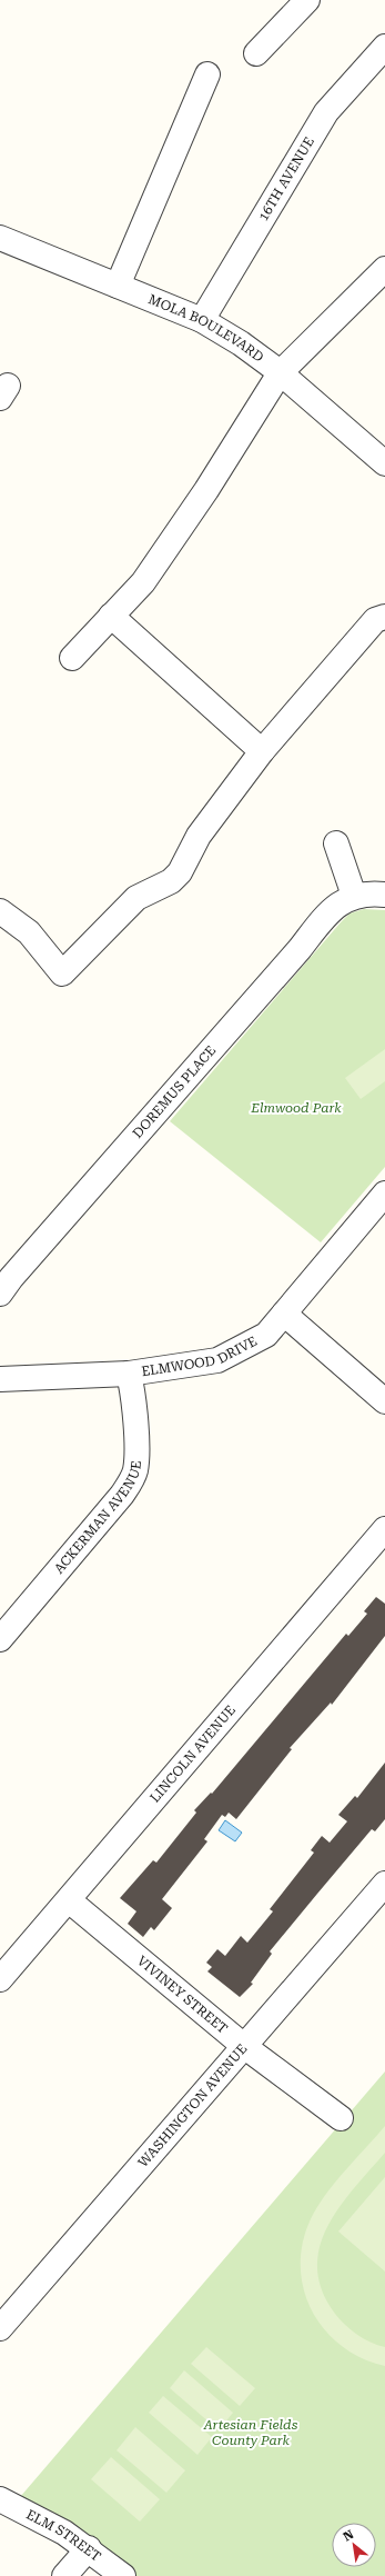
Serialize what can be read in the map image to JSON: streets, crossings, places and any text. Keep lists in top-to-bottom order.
{
  "streets": {
    "street": [
      "16TH AVENUE",
      "MOLA BOULEVARD",
      "DOREMUS PLACE",
      "ELMWOOD DRIVE",
      "ACKERMAN AVENUE",
      "LINCOLN AVENUE",
      "VIVINEY STREET",
      "WASHINGTON AVENUE",
      "ELM STREET"
    ]
  },
  "crossings": [
    ["16TH AVENUE", "MOLA BOULEVARD"],
    ["ELMWOOD DRIVE", "ACKERMAN AVENUE"],
    ["LINCOLN AVENUE", "VIVINEY STREET"],
    ["VIVINEY STREET", "WASHINGTON AVENUE"]
  ],
  "parks": ["Elmwood Park", "Artesian Fields County Park"],
  "north": "top left"
}
